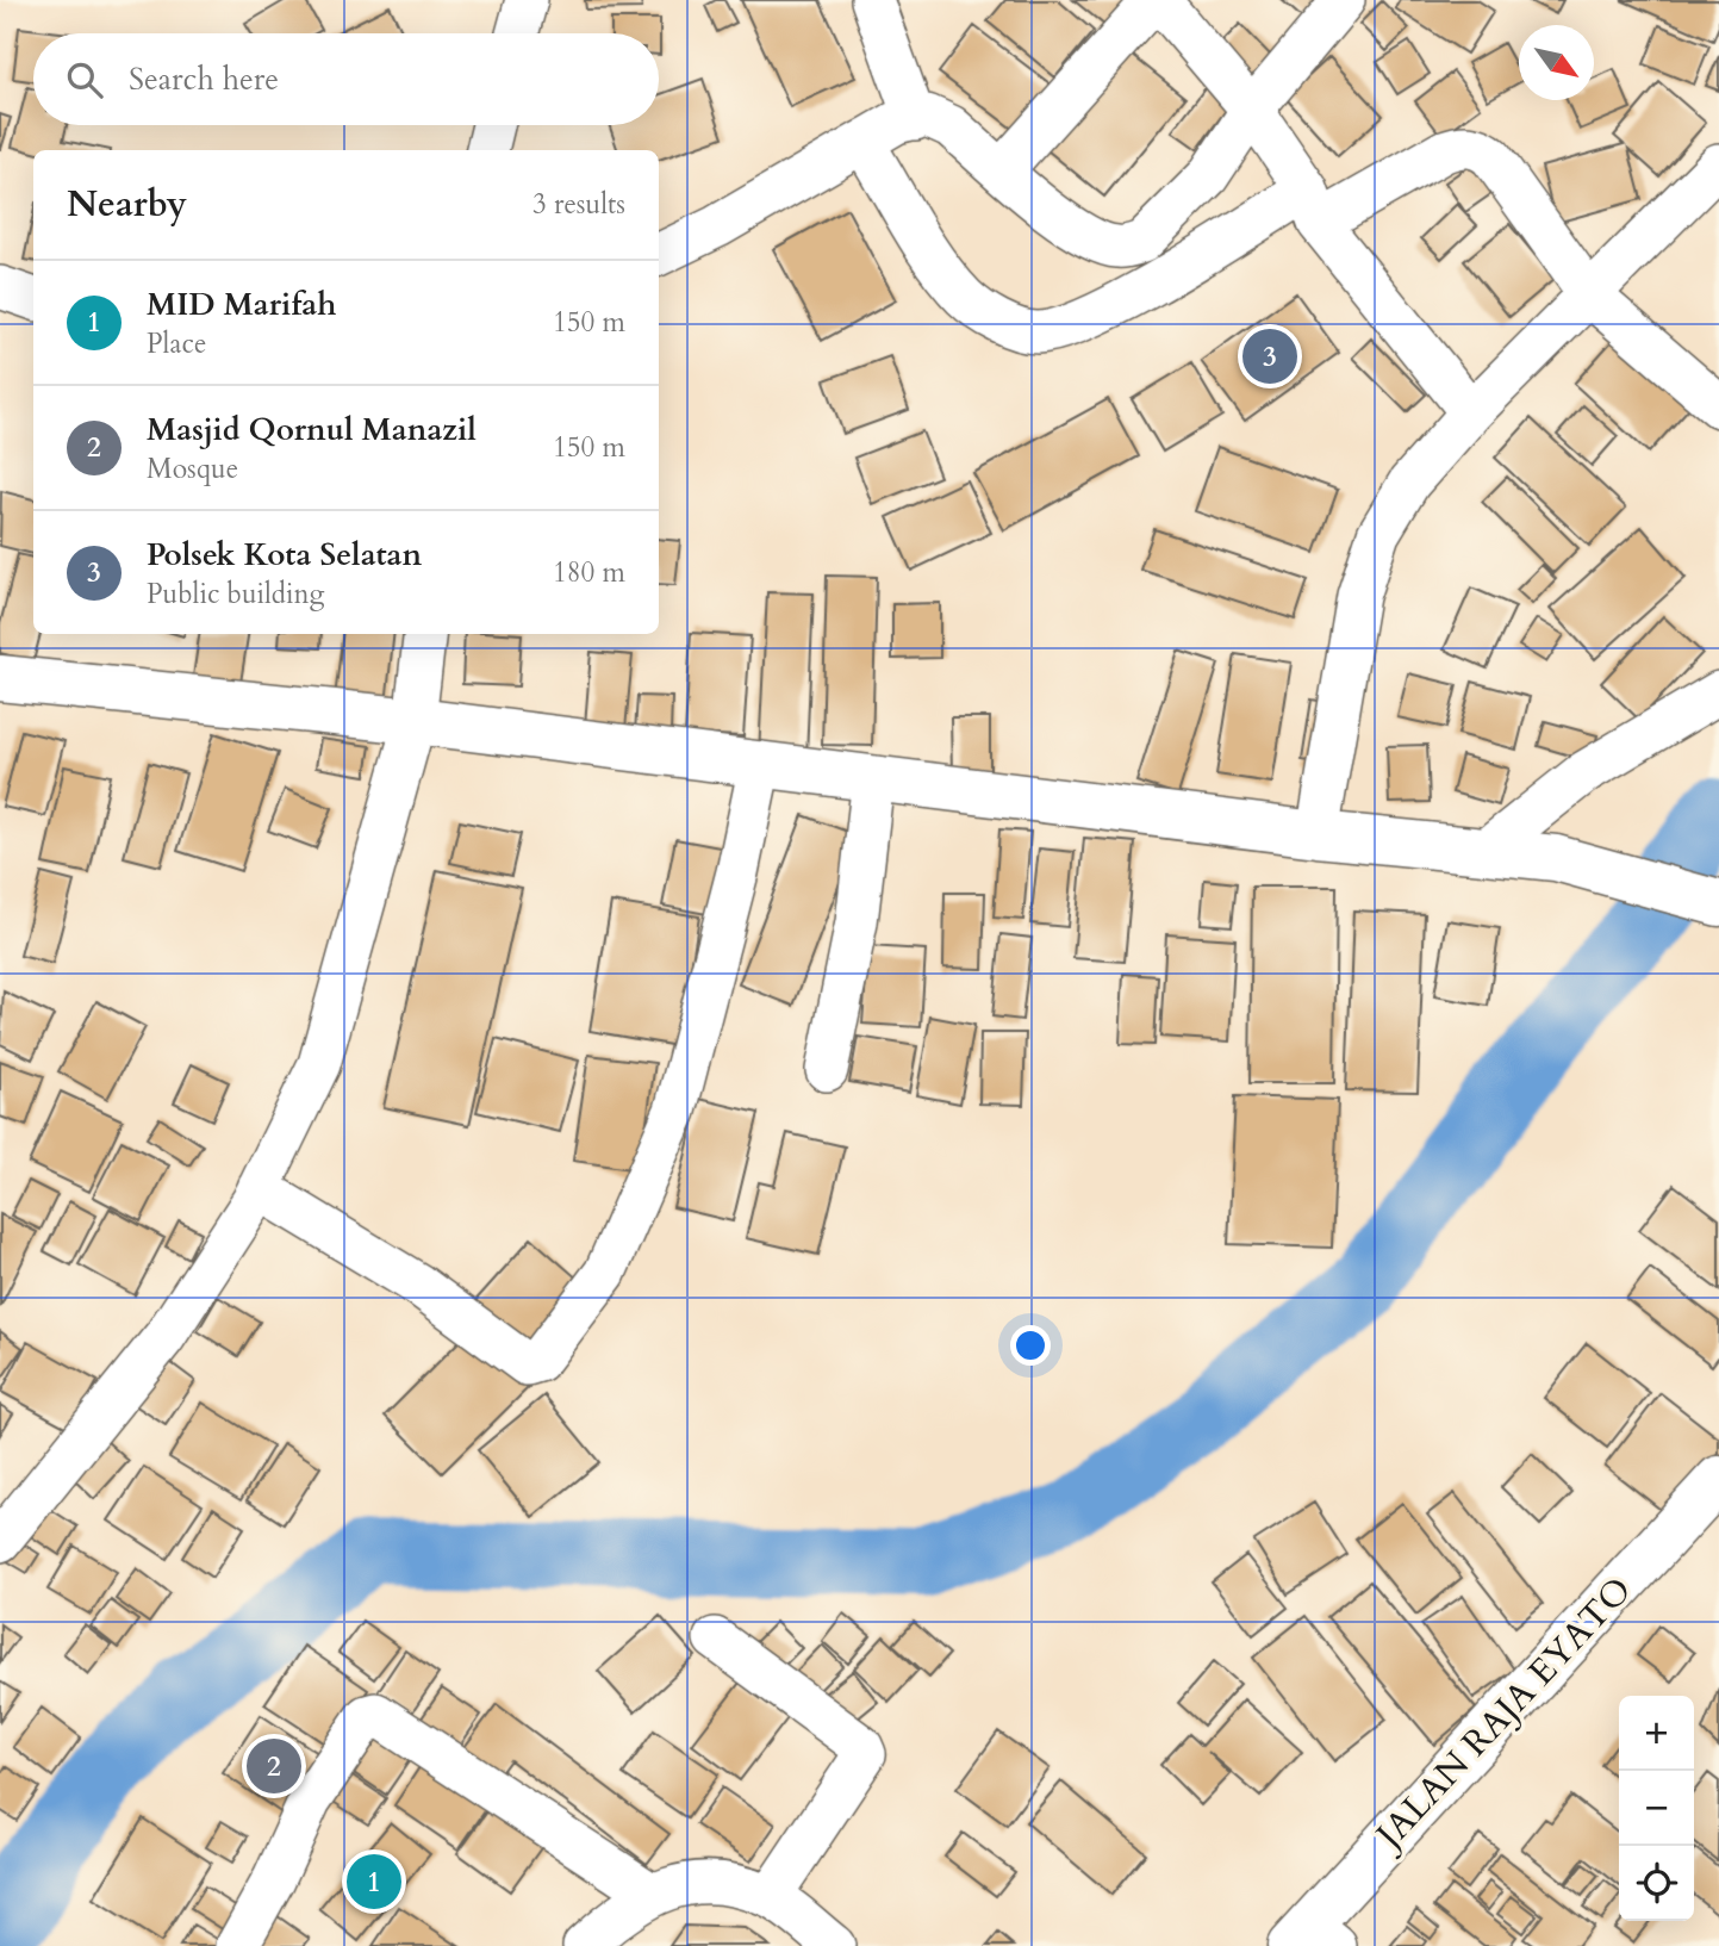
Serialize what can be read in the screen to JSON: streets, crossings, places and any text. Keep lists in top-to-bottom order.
{
  "streets": {
    "street": ["JALAN RAJA EYATO"]
  },
  "north": "bottom right",
  "page": {
    "search": "Search here",
    "heading": ["Nearby", "3 results"],
    "list": [
      {
        "mark": "1",
        "name": "MID Marifah",
        "note": "Place",
        "value": "150 m"
      },
      {
        "mark": "2",
        "name": "Masjid Qornul Manazil",
        "note": "Mosque",
        "value": "150 m"
      },
      {
        "mark": "3",
        "name": "Polsek Kota Selatan",
        "note": "Public building",
        "value": "180 m"
      }
    ],
    "pins": ["3", "2", "1"],
    "map_buttons": ["+", "−"]
  }
}
